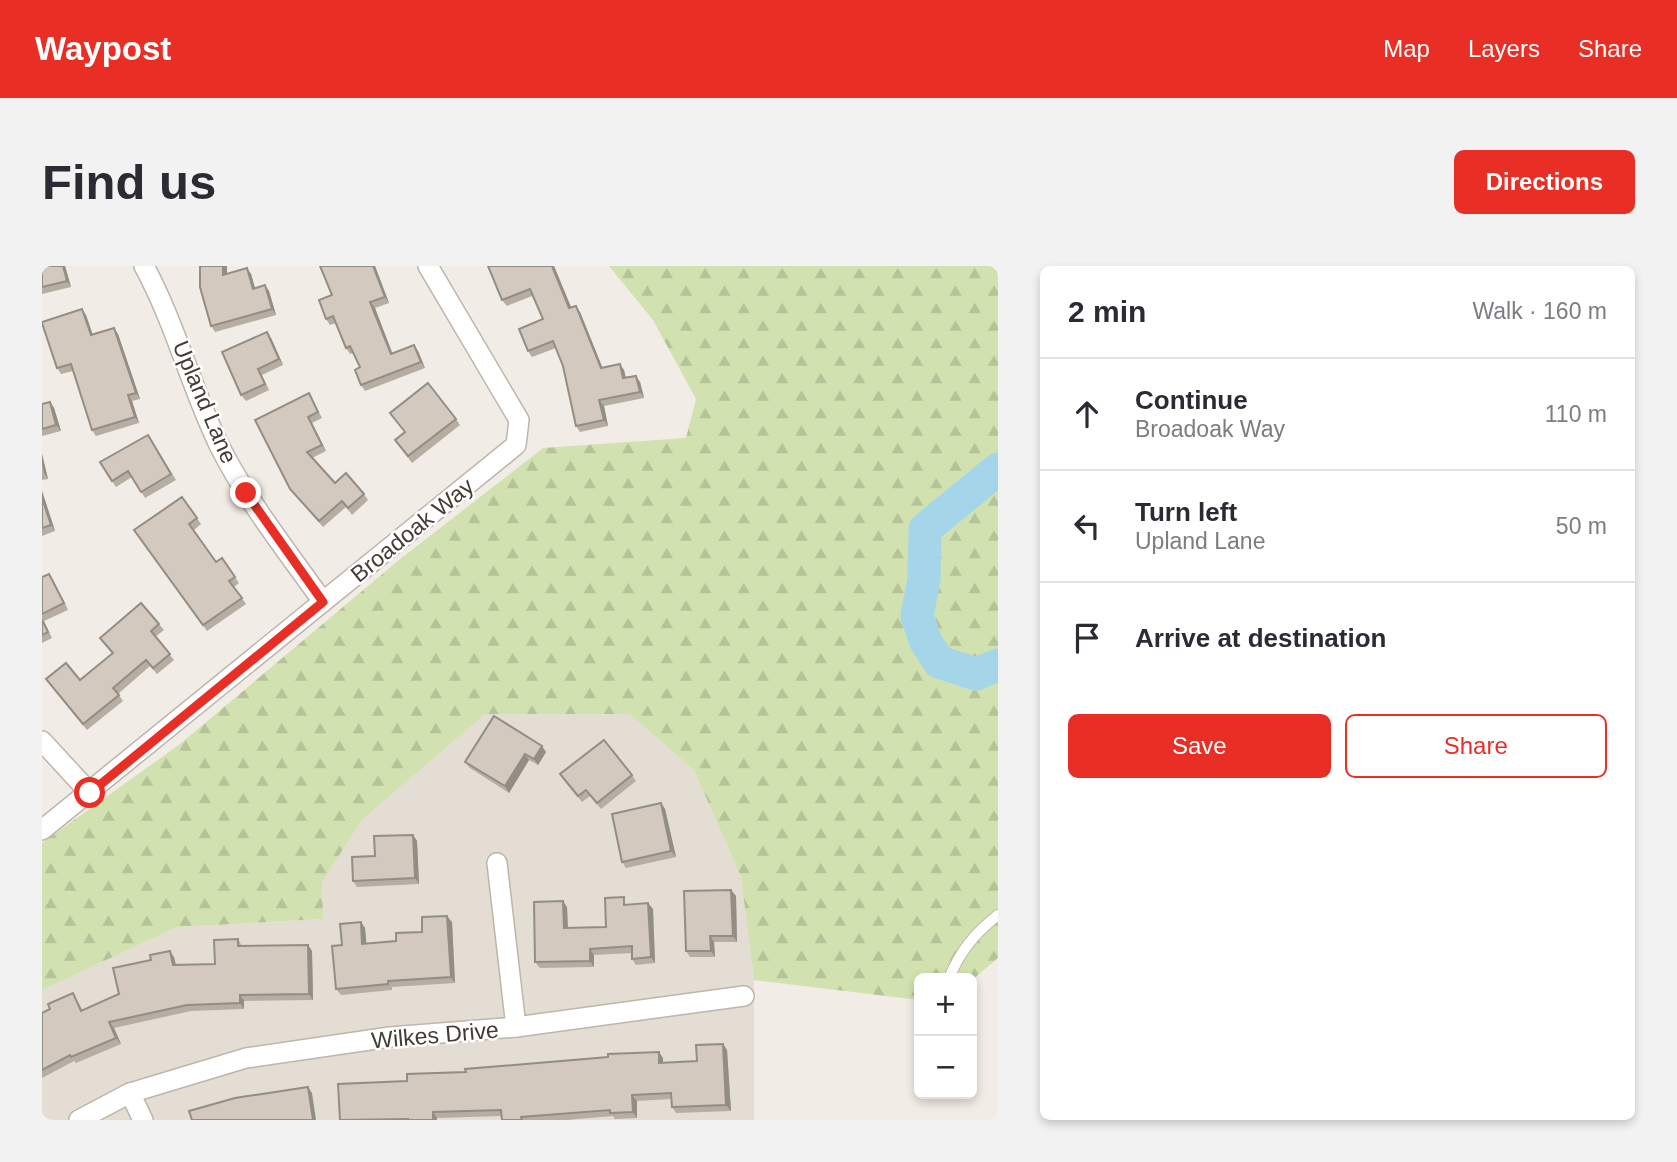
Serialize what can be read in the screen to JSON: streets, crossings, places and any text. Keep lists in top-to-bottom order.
{
  "streets": {
    "street": ["Upland Lane", "Broadoak Way", "Wilkes Drive"]
  },
  "crossings": [
    ["Upland Lane", "Broadoak Way"]
  ],
  "page": {
    "header": "Waypost",
    "nav": ["Map", "Layers", "Share"],
    "buttons": [
      "Directions",
      ["Save", "Share"]
    ],
    "title": "Find us",
    "heading": ["2 min", "Walk · 160 m"],
    "list": [
      ["Continue", "Broadoak Way", "110 m"],
      ["Turn left", "Upland Lane", "50 m"],
      "Arrive at destination"
    ],
    "map_buttons": ["+", "−"]
  }
}
